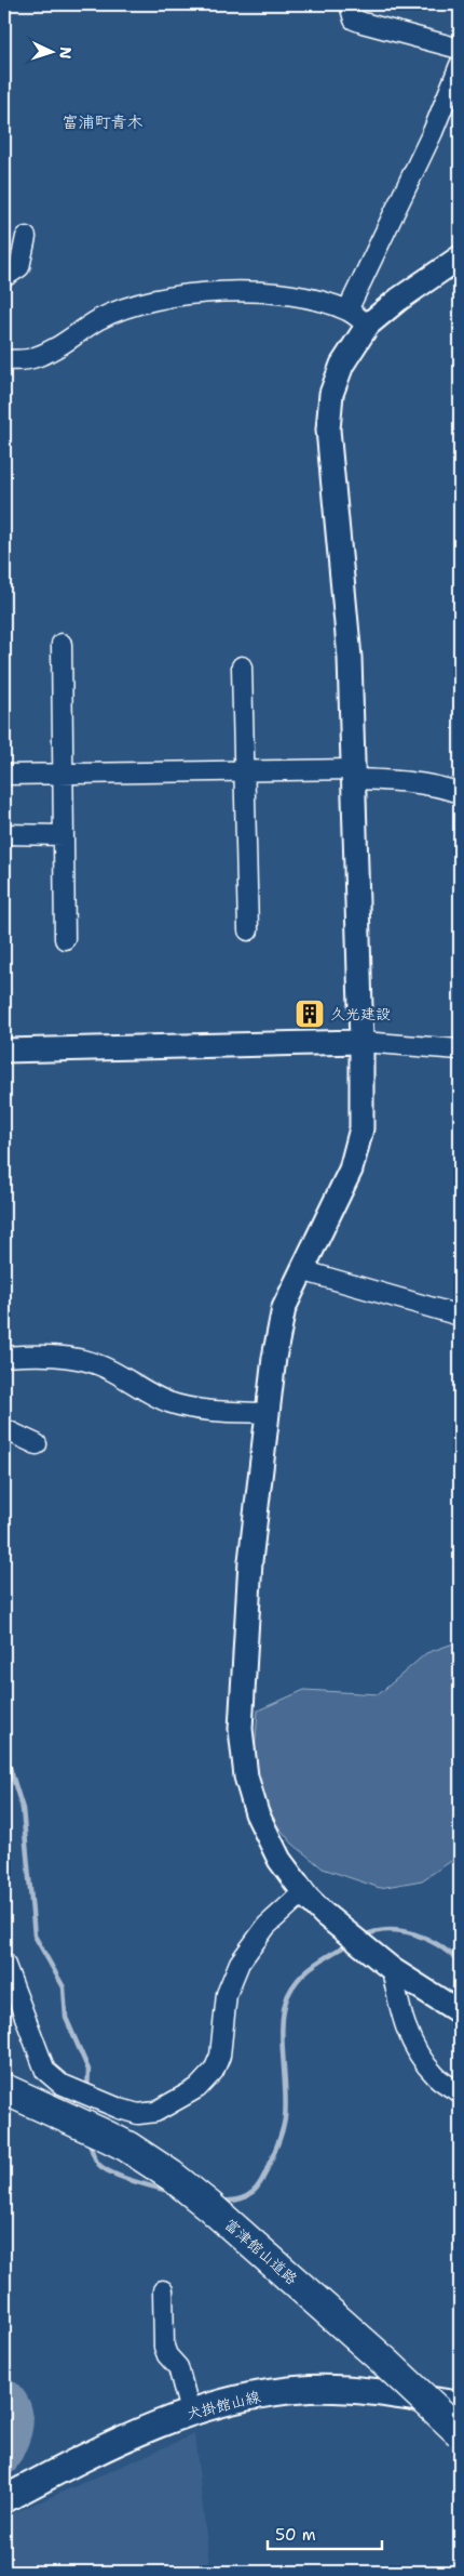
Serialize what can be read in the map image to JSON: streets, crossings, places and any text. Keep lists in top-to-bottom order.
{
  "streets": {
    "highway": ["富津館山道路"],
    "main road": ["犬掛館山線"]
  },
  "districts": ["富浦町青木"],
  "places": {
    "building": ["久光建設"]
  },
  "scale_bar": "50 m",
  "north": "right"
}
